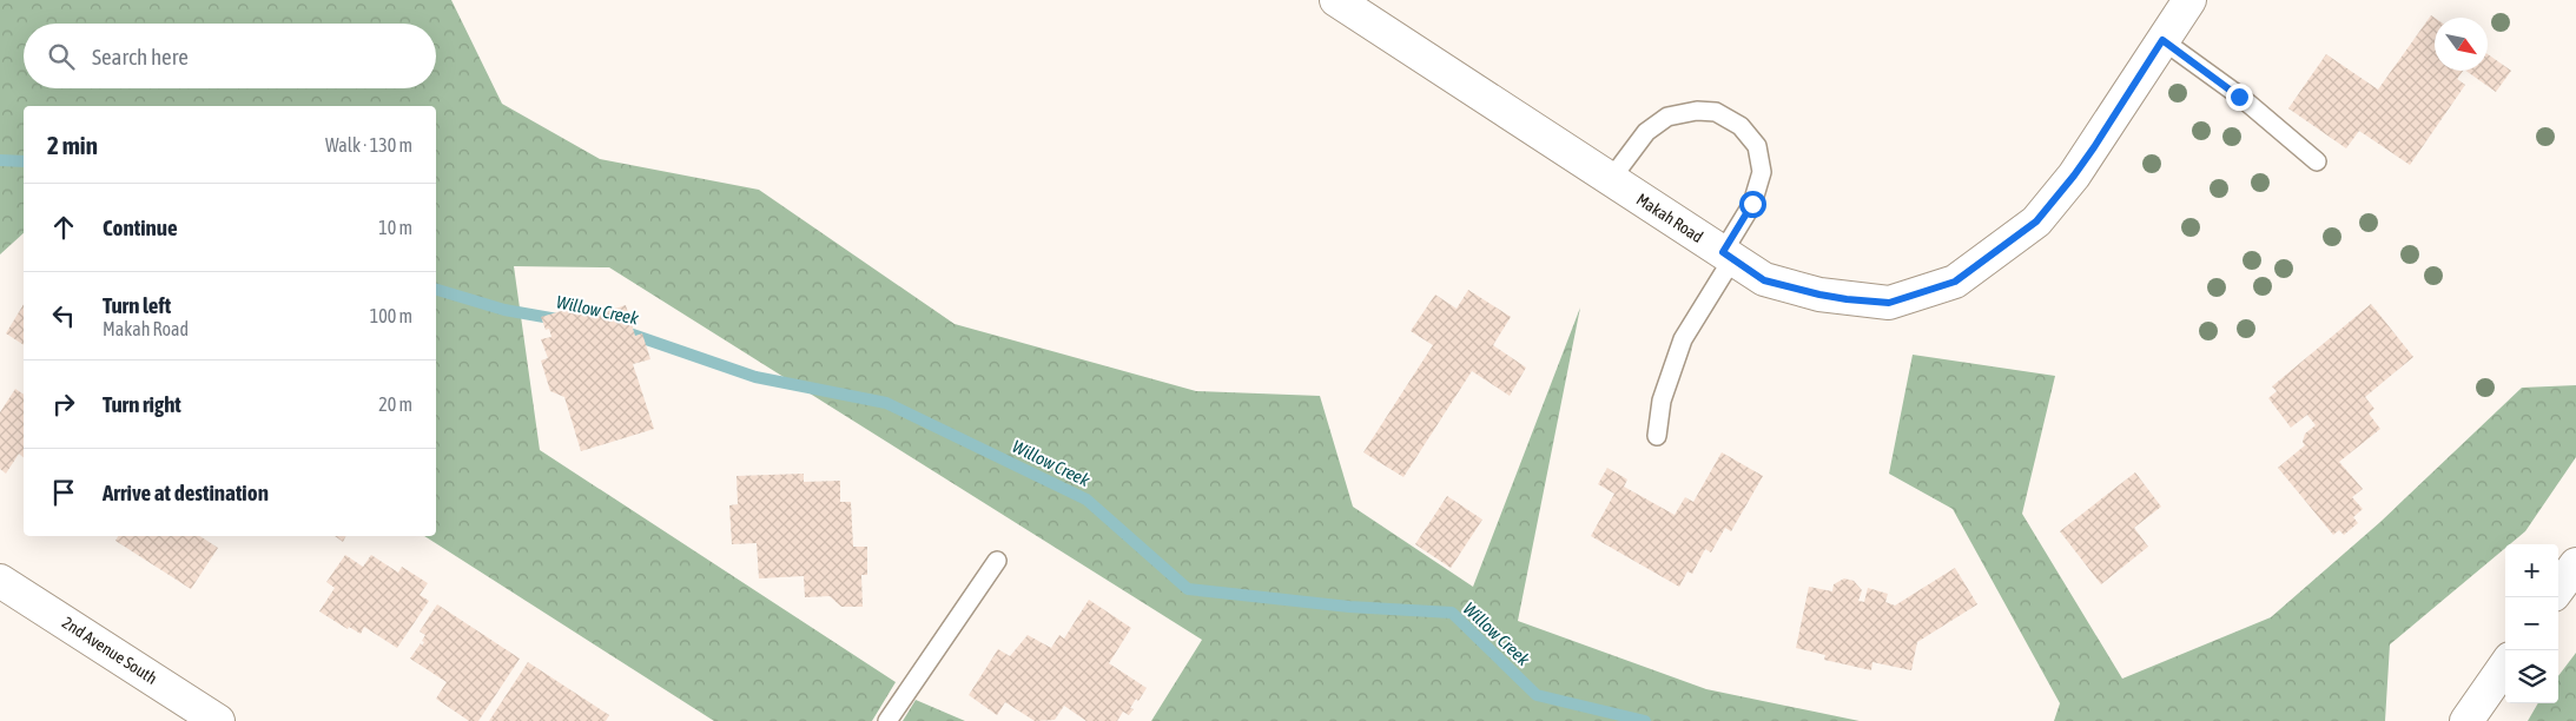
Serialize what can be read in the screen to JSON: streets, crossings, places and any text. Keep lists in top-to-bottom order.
{
  "streets": {
    "street": ["Makah Road", "2nd Avenue South"]
  },
  "water": ["Willow Creek"],
  "north": "bottom right",
  "page": {
    "search": "Search here",
    "heading": ["2 min", "Walk · 130 m"],
    "list": [
      ["Continue", "10 m"],
      ["Turn left", "Makah Road", "100 m"],
      ["Turn right", "20 m"],
      "Arrive at destination"
    ],
    "map_buttons": ["+", "−"]
  }
}
